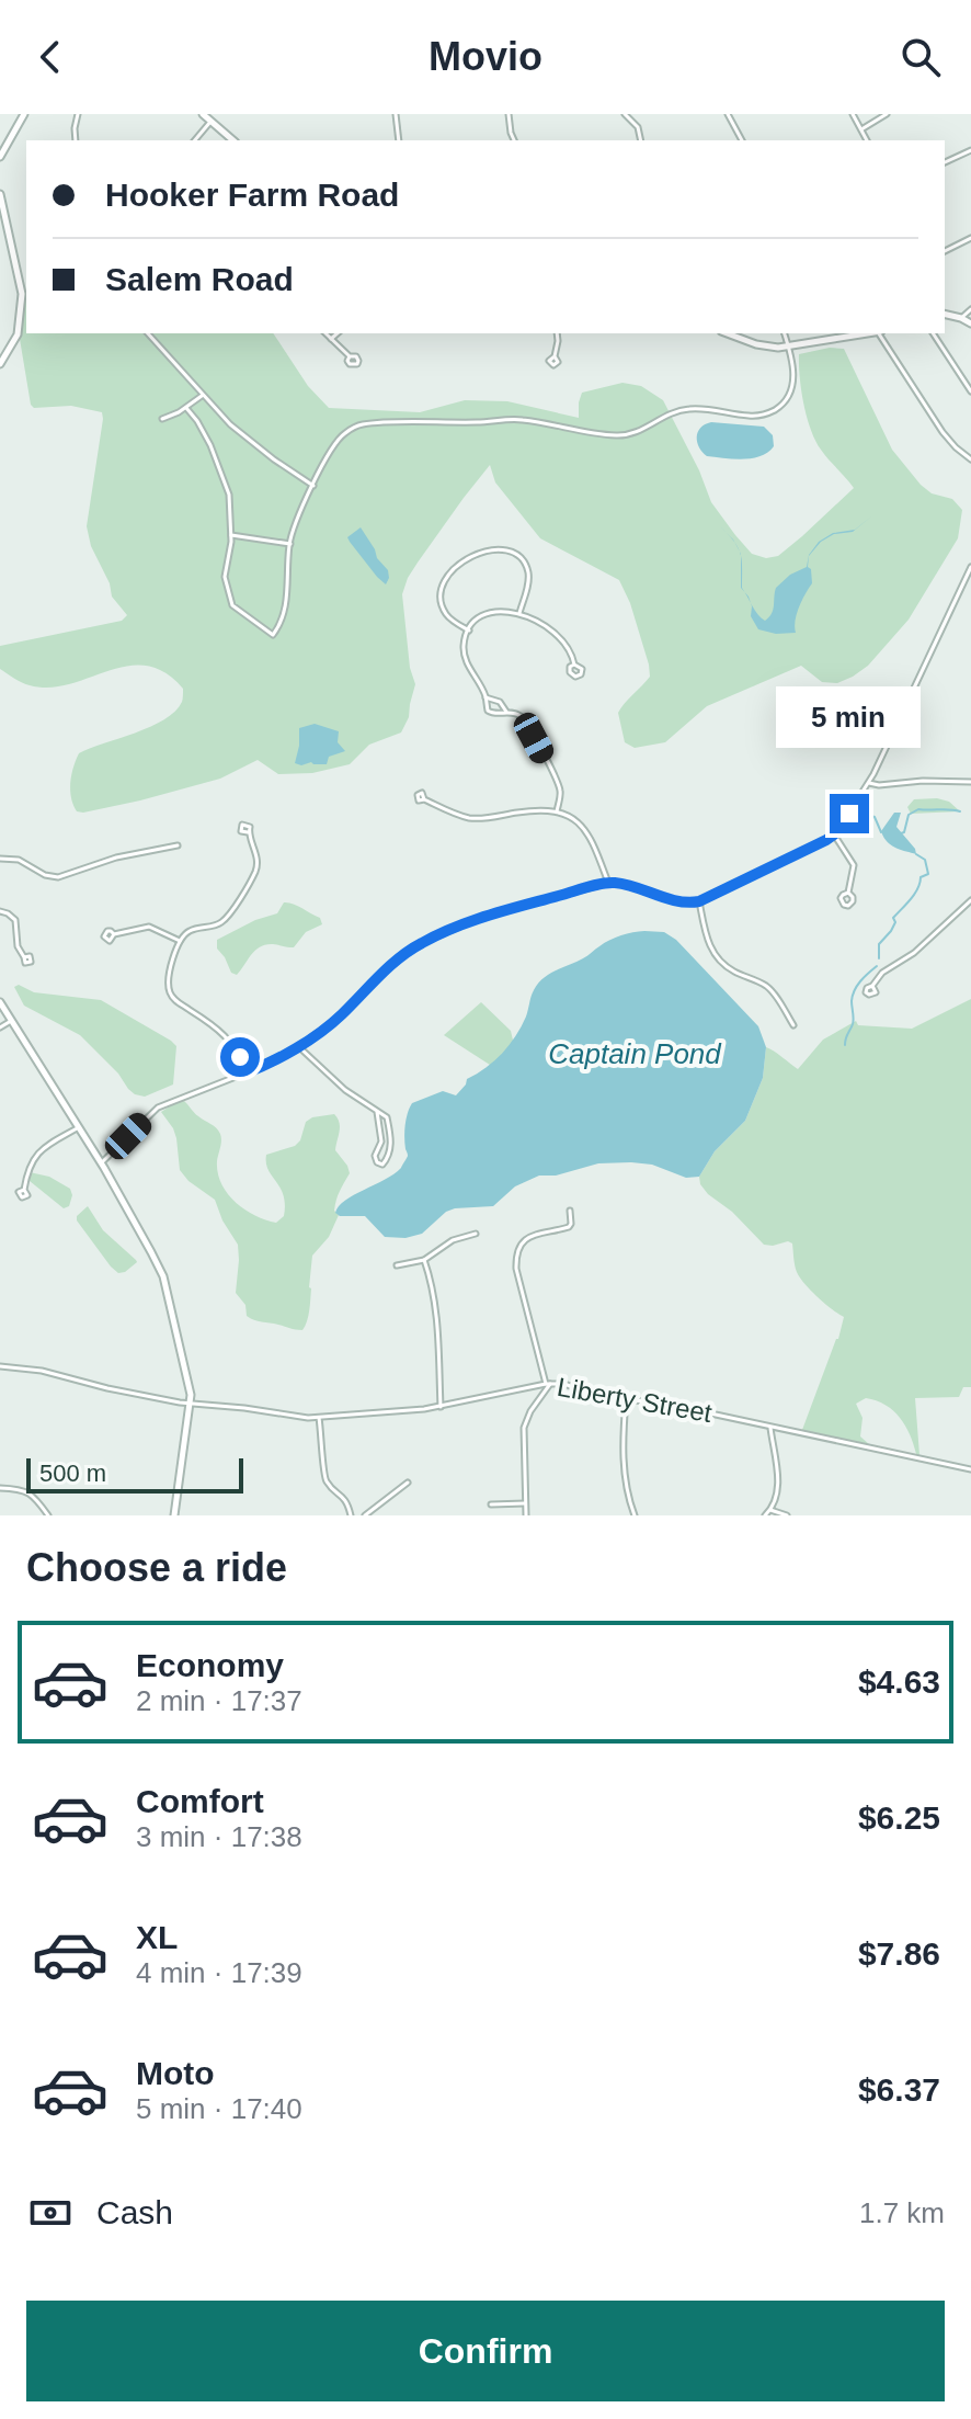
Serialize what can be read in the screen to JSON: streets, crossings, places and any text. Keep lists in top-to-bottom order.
{
  "streets": {
    "street": ["Liberty Street"]
  },
  "water": ["Captain Pond"],
  "scale_bar": "500 m",
  "page": {
    "header": "Movio",
    "banner": ["Hooker Farm Road", "Salem Road"],
    "bubble": "5 min",
    "scale": "500 m",
    "heading": "Choose a ride",
    "list": [
      {
        "name": "Economy",
        "note": "2 min · 17:37",
        "value": "$4.63"
      },
      {
        "name": "Comfort",
        "note": "3 min · 17:38",
        "value": "$6.25"
      },
      {
        "name": "XL",
        "note": "4 min · 17:39",
        "value": "$7.86"
      },
      {
        "name": "Moto",
        "note": "5 min · 17:40",
        "value": "$6.37"
      }
    ],
    "pay": ["Cash", "1.7 km"],
    "buttons": "Confirm"
  }
}
